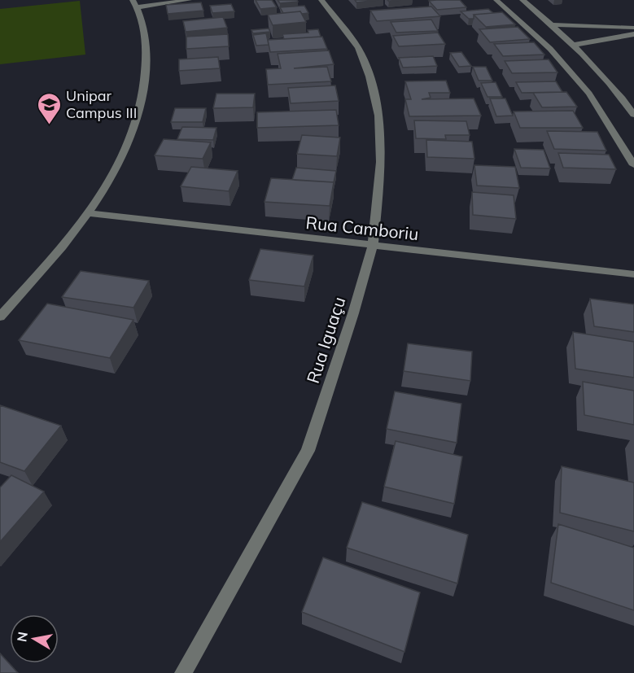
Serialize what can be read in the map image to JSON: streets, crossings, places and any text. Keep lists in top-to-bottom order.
{
  "streets": {
    "street": ["Rua Camboriu", "Rua Iguaçu"]
  },
  "crossings": [
    ["Rua Camboriu", "Rua Iguaçu"]
  ],
  "places": {
    "school or university": ["Unipar Campus III"]
  },
  "north": "left"
}
